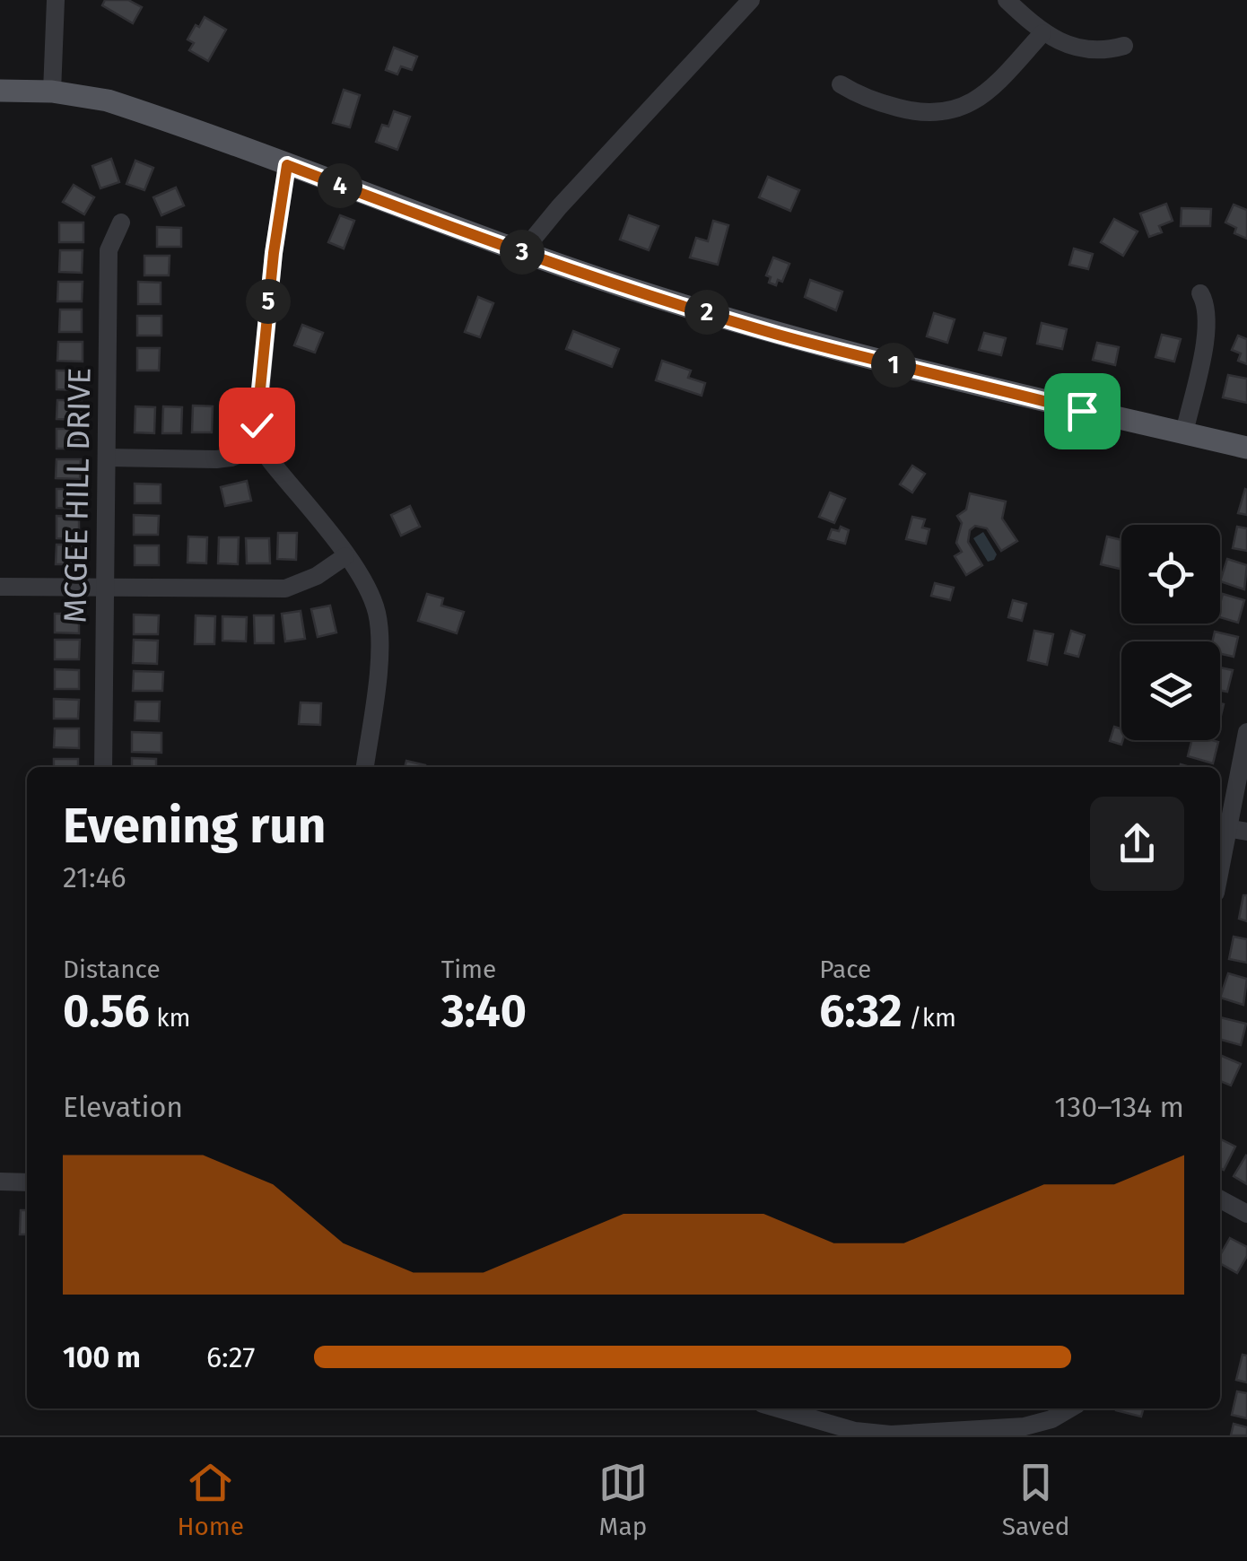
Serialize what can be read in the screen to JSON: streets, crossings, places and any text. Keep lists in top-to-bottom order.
{
  "streets": {
    "street": ["MCGEE HILL DRIVE"]
  },
  "page": {
    "pins": [
      "4",
      "3",
      "5",
      "2",
      "1"
    ],
    "heading": ["Evening run", "21:46"],
    "stats": [
      ["Distance", "0.56 km"],
      ["Time", "3:40"],
      ["Pace", "6:32 /km"]
    ],
    "chart": ["Elevation", "130–134 m"],
    "list": [
      {
        "name": "100 m",
        "note": "6:27"
      }
    ],
    "tabs": ["Home", "Map", "Saved"]
  }
}
